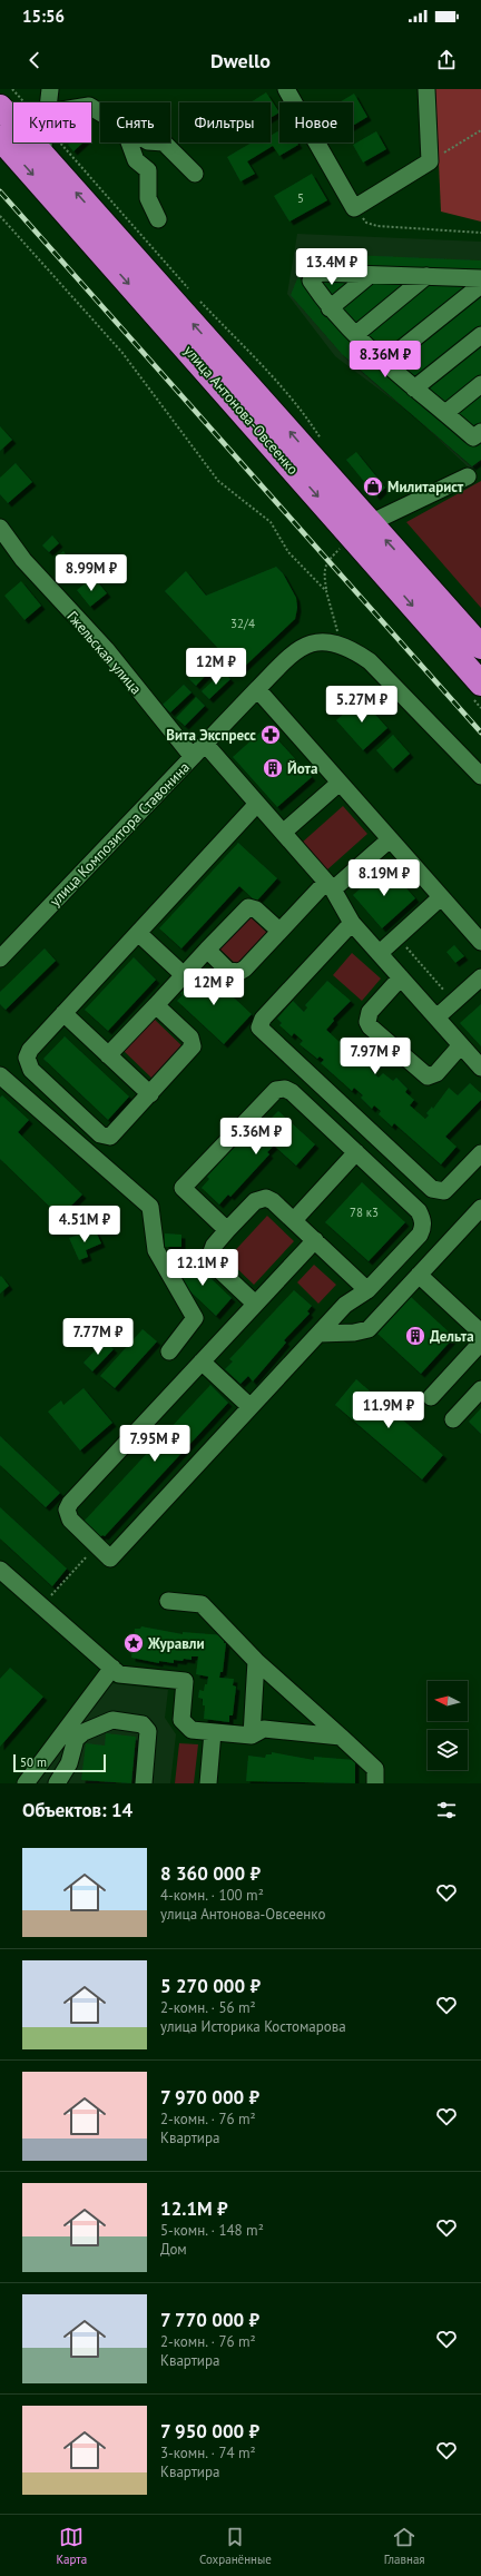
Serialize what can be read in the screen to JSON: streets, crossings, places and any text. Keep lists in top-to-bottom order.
{
  "streets": {
    "highway": ["улица Антонова-Овсеенко"],
    "street": ["Гжельская улица", "улица Композитора Ставонина"]
  },
  "crossings": [
    ["Гжельская улица", "улица Композитора Ставонина"]
  ],
  "places": {
    "shop": ["Милитарист"],
    "pharmacy": ["Вита Экспресс"],
    "building": ["Йота", "Дельта"],
    "place": ["Журавли"]
  },
  "house_numbers": ["5", "32/4", "78 к3"],
  "scale_bar": "50 m",
  "north": "left",
  "page": {
    "status": "15:56",
    "header": "Dwello",
    "chip": [
      "Купить",
      "Снять",
      "Фильтры",
      "Новое"
    ],
    "price": [
      "13.4M ₽",
      "8.36M ₽",
      "8.99M ₽",
      "12M ₽",
      "5.27M ₽",
      "8.19M ₽",
      "12M ₽",
      "7.97M ₽",
      "5.36M ₽",
      "4.51M ₽",
      "12.1M ₽",
      "7.77M ₽",
      "11.9M ₽",
      "7.95M ₽"
    ],
    "scale": "50 m",
    "heading": "Объектов: 14",
    "list": [
      {
        "name": "8 360 000 ₽",
        "note": "4-комн. · 100 m² · улица Антонова-Овсеенко"
      },
      {
        "name": "5 270 000 ₽",
        "note": "2-комн. · 56 m² · улица Историка Костомарова"
      },
      {
        "name": "7 970 000 ₽",
        "note": "2-комн. · 76 m² · Квартира"
      },
      {
        "name": "12.1M ₽",
        "note": "5-комн. · 148 m² · Дом"
      },
      {
        "name": "7 770 000 ₽",
        "note": "2-комн. · 76 m² · Квартира"
      },
      {
        "name": "7 950 000 ₽",
        "note": "3-комн. · 74 m² · Квартира"
      }
    ],
    "tabs": ["Карта", "Сохранённые", "Главная"]
  }
}
